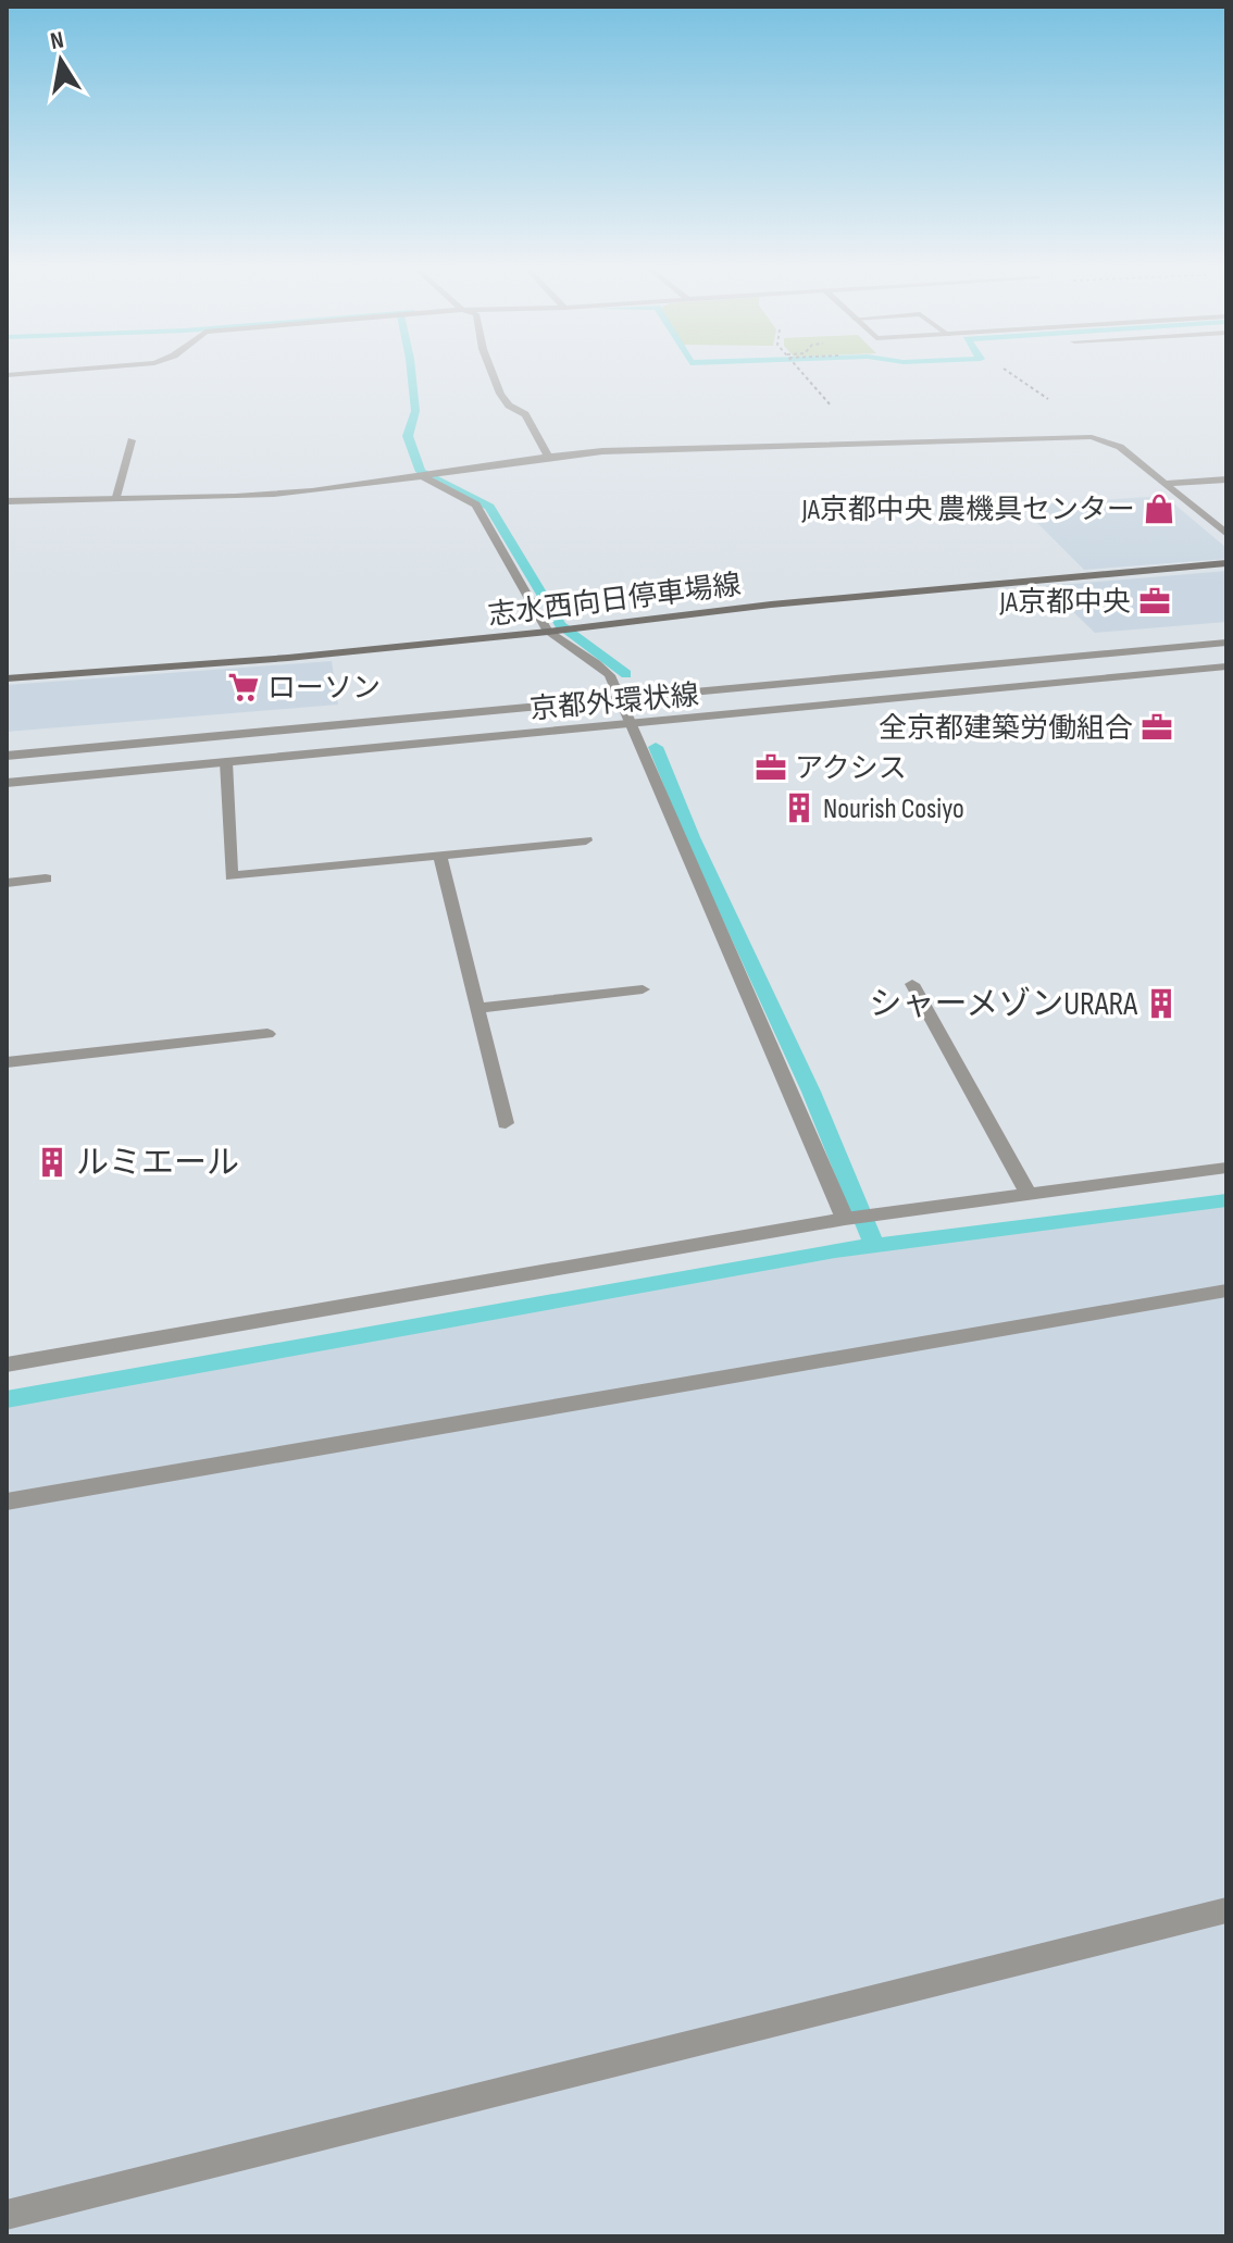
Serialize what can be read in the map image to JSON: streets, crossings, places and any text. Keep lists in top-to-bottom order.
{
  "streets": {
    "main road": ["志水西向日停車場線"],
    "street": ["京都外環状線"]
  },
  "places": {
    "shop": ["JA京都中央 農機具センター"],
    "office": ["JA京都中央", "全京都建築労働組合", "アクシス"],
    "supermarket": ["ローソン"],
    "building": ["Nourish Cosiyo", "シャーメゾンURARA", "ルミエール"]
  },
  "north": "top"
}
